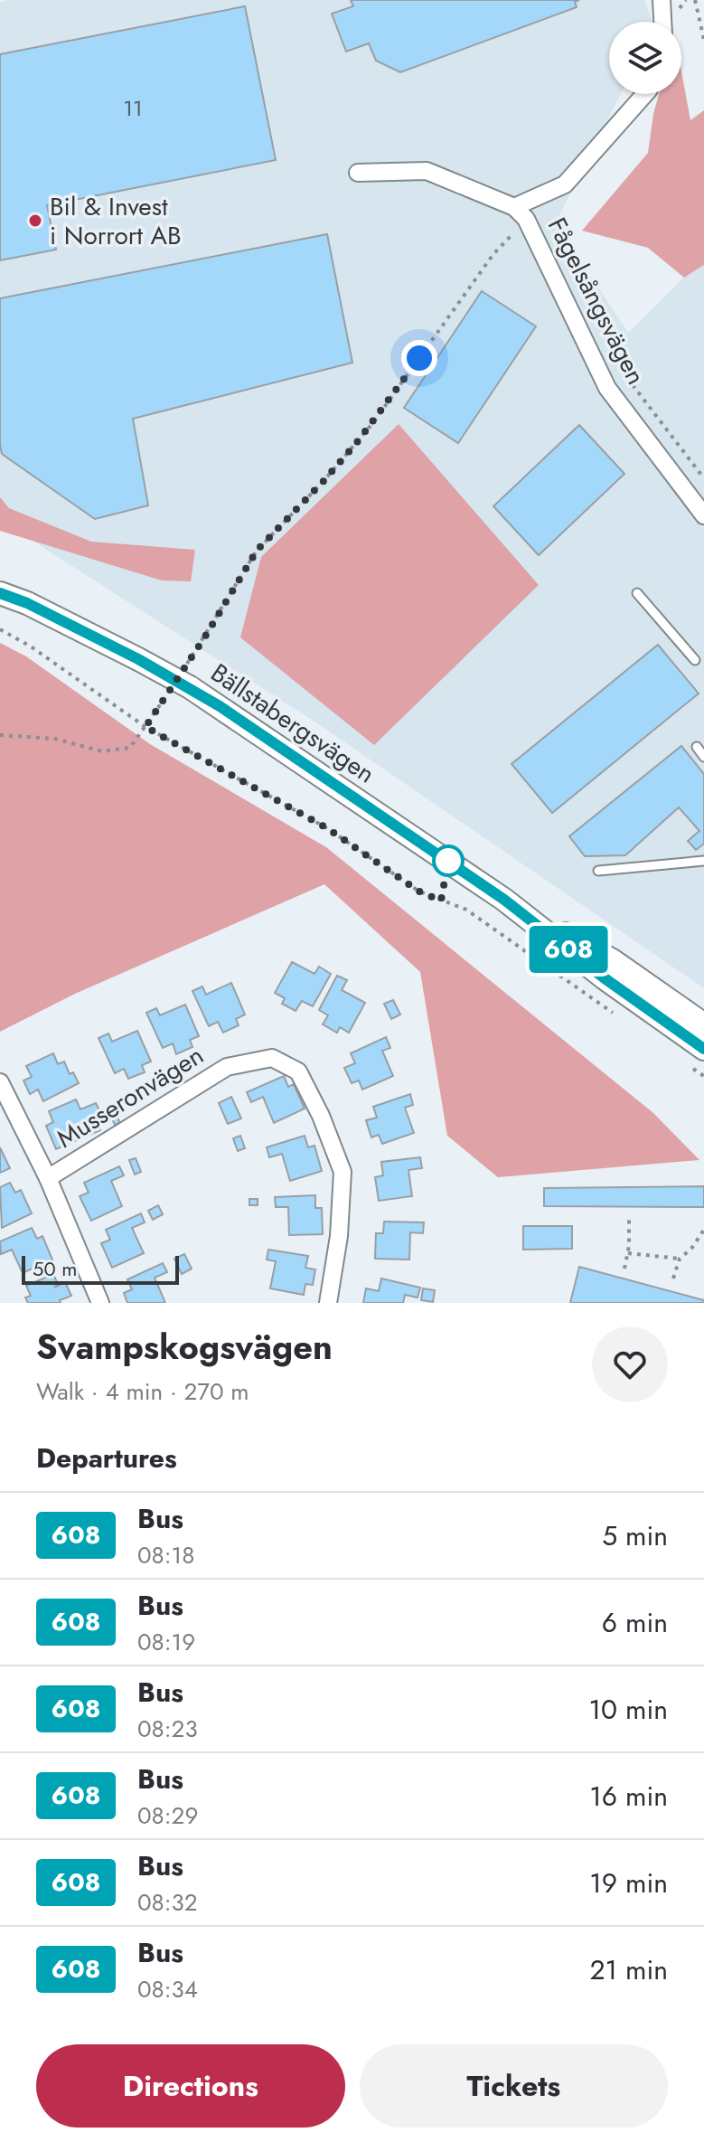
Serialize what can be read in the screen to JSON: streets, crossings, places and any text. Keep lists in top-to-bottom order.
{
  "streets": {
    "street": ["Fågelsångsvägen", "Bällstabergsvägen", "Musseronvägen"]
  },
  "places": ["Bil & Invest i Norrort AB"],
  "lines": ["bus line 608"],
  "house_numbers": ["11"],
  "scale_bar": "50 m",
  "page": {
    "on_map": "608",
    "scale": "50 m",
    "heading": [
      ["Svampskogsvägen", "Walk · 4 min · 270 m"],
      "Departures"
    ],
    "list": [
      {
        "mark": "608",
        "name": "Bus",
        "note": "08:18",
        "value": "5 min"
      },
      {
        "mark": "608",
        "name": "Bus",
        "note": "08:19",
        "value": "6 min"
      },
      {
        "mark": "608",
        "name": "Bus",
        "note": "08:23",
        "value": "10 min"
      },
      {
        "mark": "608",
        "name": "Bus",
        "note": "08:29",
        "value": "16 min"
      },
      {
        "mark": "608",
        "name": "Bus",
        "note": "08:32",
        "value": "19 min"
      },
      {
        "mark": "608",
        "name": "Bus",
        "note": "08:34",
        "value": "21 min"
      }
    ],
    "buttons": ["Directions", "Tickets"]
  }
}
